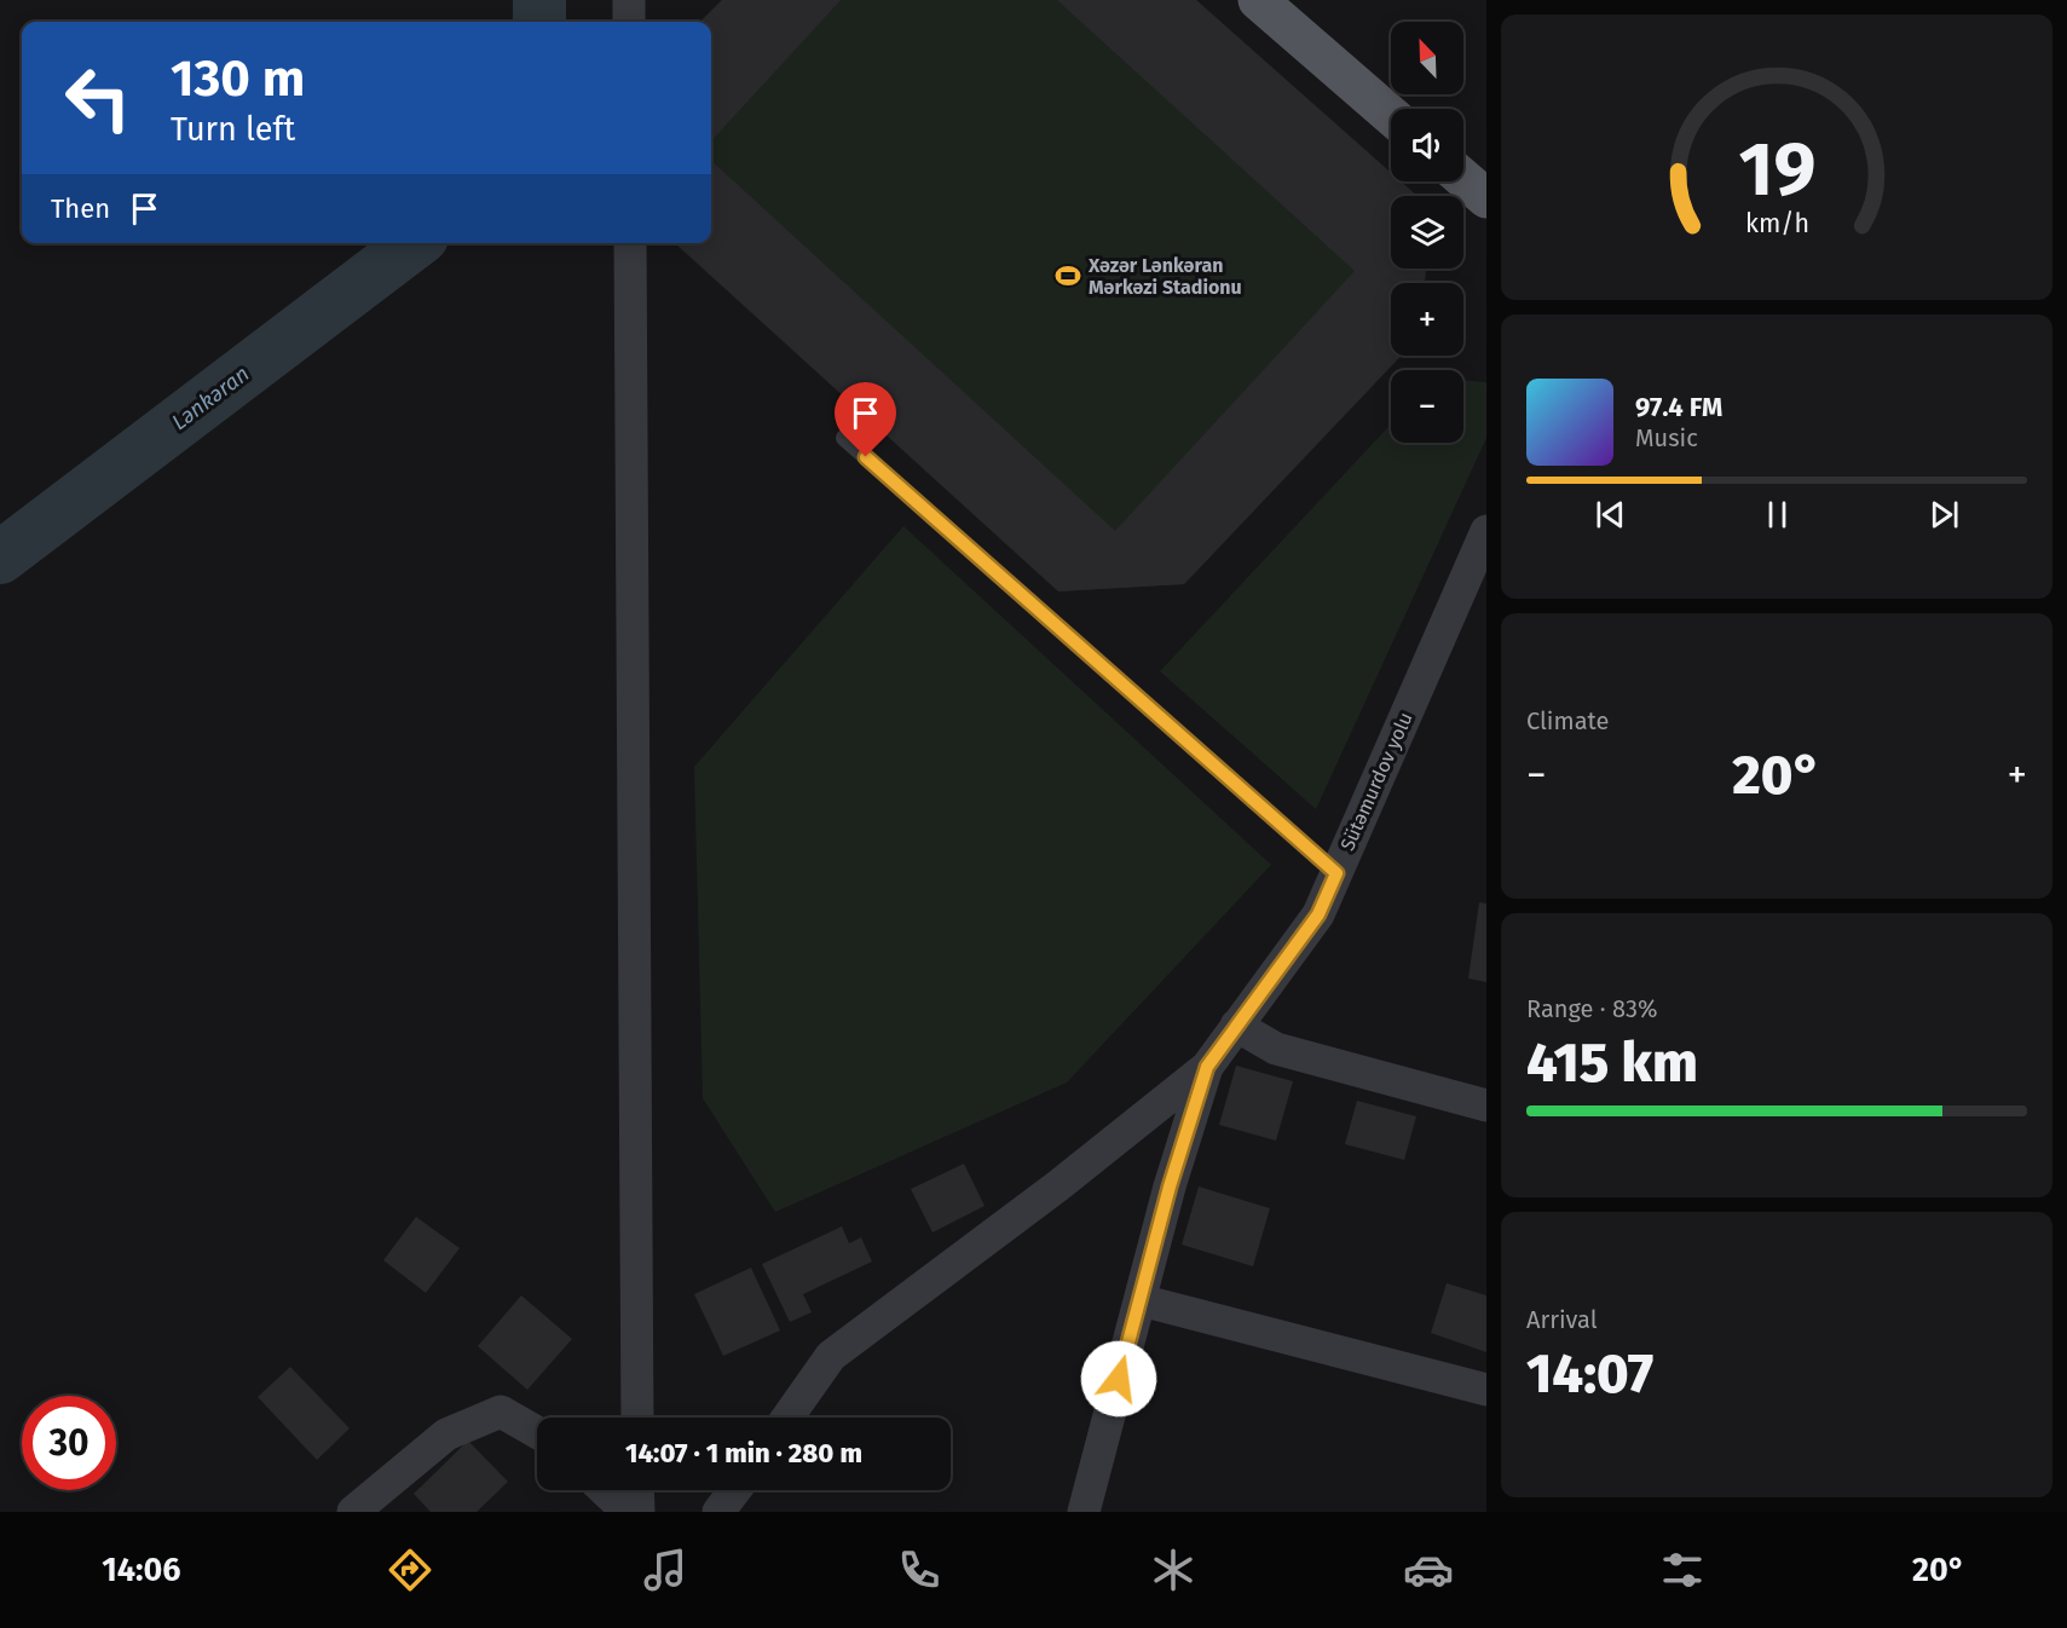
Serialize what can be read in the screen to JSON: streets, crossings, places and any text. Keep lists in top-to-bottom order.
{
  "streets": {
    "street": ["Sütəmurdov yolu"]
  },
  "water": ["Lənkəran"],
  "places": {
    "sports": ["Xəzər Lənkəran Mərkəzi Stadionu"]
  },
  "north": "top left",
  "page": {
    "map_buttons": ["+", "−"],
    "turn": ["130 m", "Turn left"],
    "then": "Then",
    "song": ["97.4 FM", "Music"],
    "tile": [
      "Climate",
      ["Range · 83%", "415 km"],
      ["Arrival", "14:07"]
    ],
    "heat": ["−", "20°", "+"],
    "limit": "30",
    "trip": "14:07 · 1 min · 280 m",
    "tabs": ["14:06", "20°"],
    "gauge": ["19", "km/h"]
  }
}
